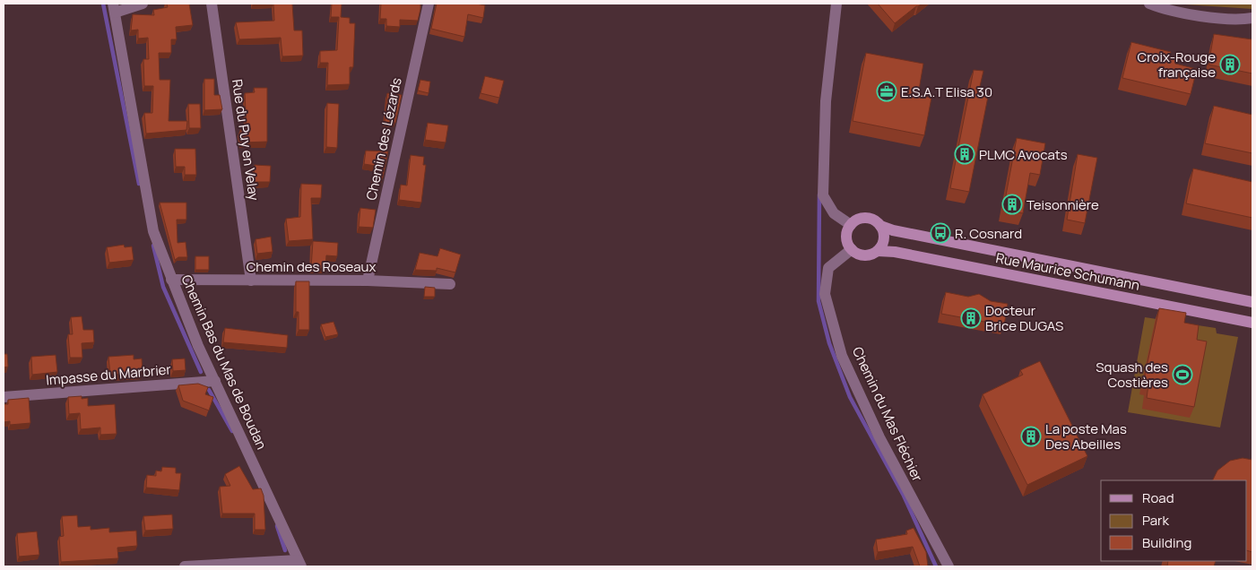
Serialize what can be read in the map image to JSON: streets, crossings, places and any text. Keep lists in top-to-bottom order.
{
  "streets": {
    "main road": ["Rue Maurice Schumann"],
    "street": [
      "Chemin des Lézards",
      "Rue du Puy en Velay",
      "Chemin des Roseaux",
      "Chemin Bas du Mas de Boudan",
      "Impasse du Marbrier",
      "Chemin du Mas Fléchier"
    ]
  },
  "crossings": [
    ["Chemin des Lézards", "Chemin des Roseaux"],
    ["Rue du Puy en Velay", "Chemin des Roseaux"],
    ["Chemin des Roseaux", "Chemin Bas du Mas de Boudan"],
    ["Rue Maurice Schumann", "Chemin du Mas Fléchier"],
    ["Chemin Bas du Mas de Boudan", "Impasse du Marbrier"]
  ],
  "places": {
    "building": [
      "Croix-Rouge française",
      "PLMC Avocats",
      "Teisonnière",
      "Docteur Brice DUGAS",
      "La poste Mas Des Abeilles"
    ],
    "office": ["E.S.A.T Elisa 30"],
    "bus stop": ["R. Cosnard"],
    "sports": ["Squash des Costières"]
  },
  "legend": ["Road", "Park", "Building"]
}
